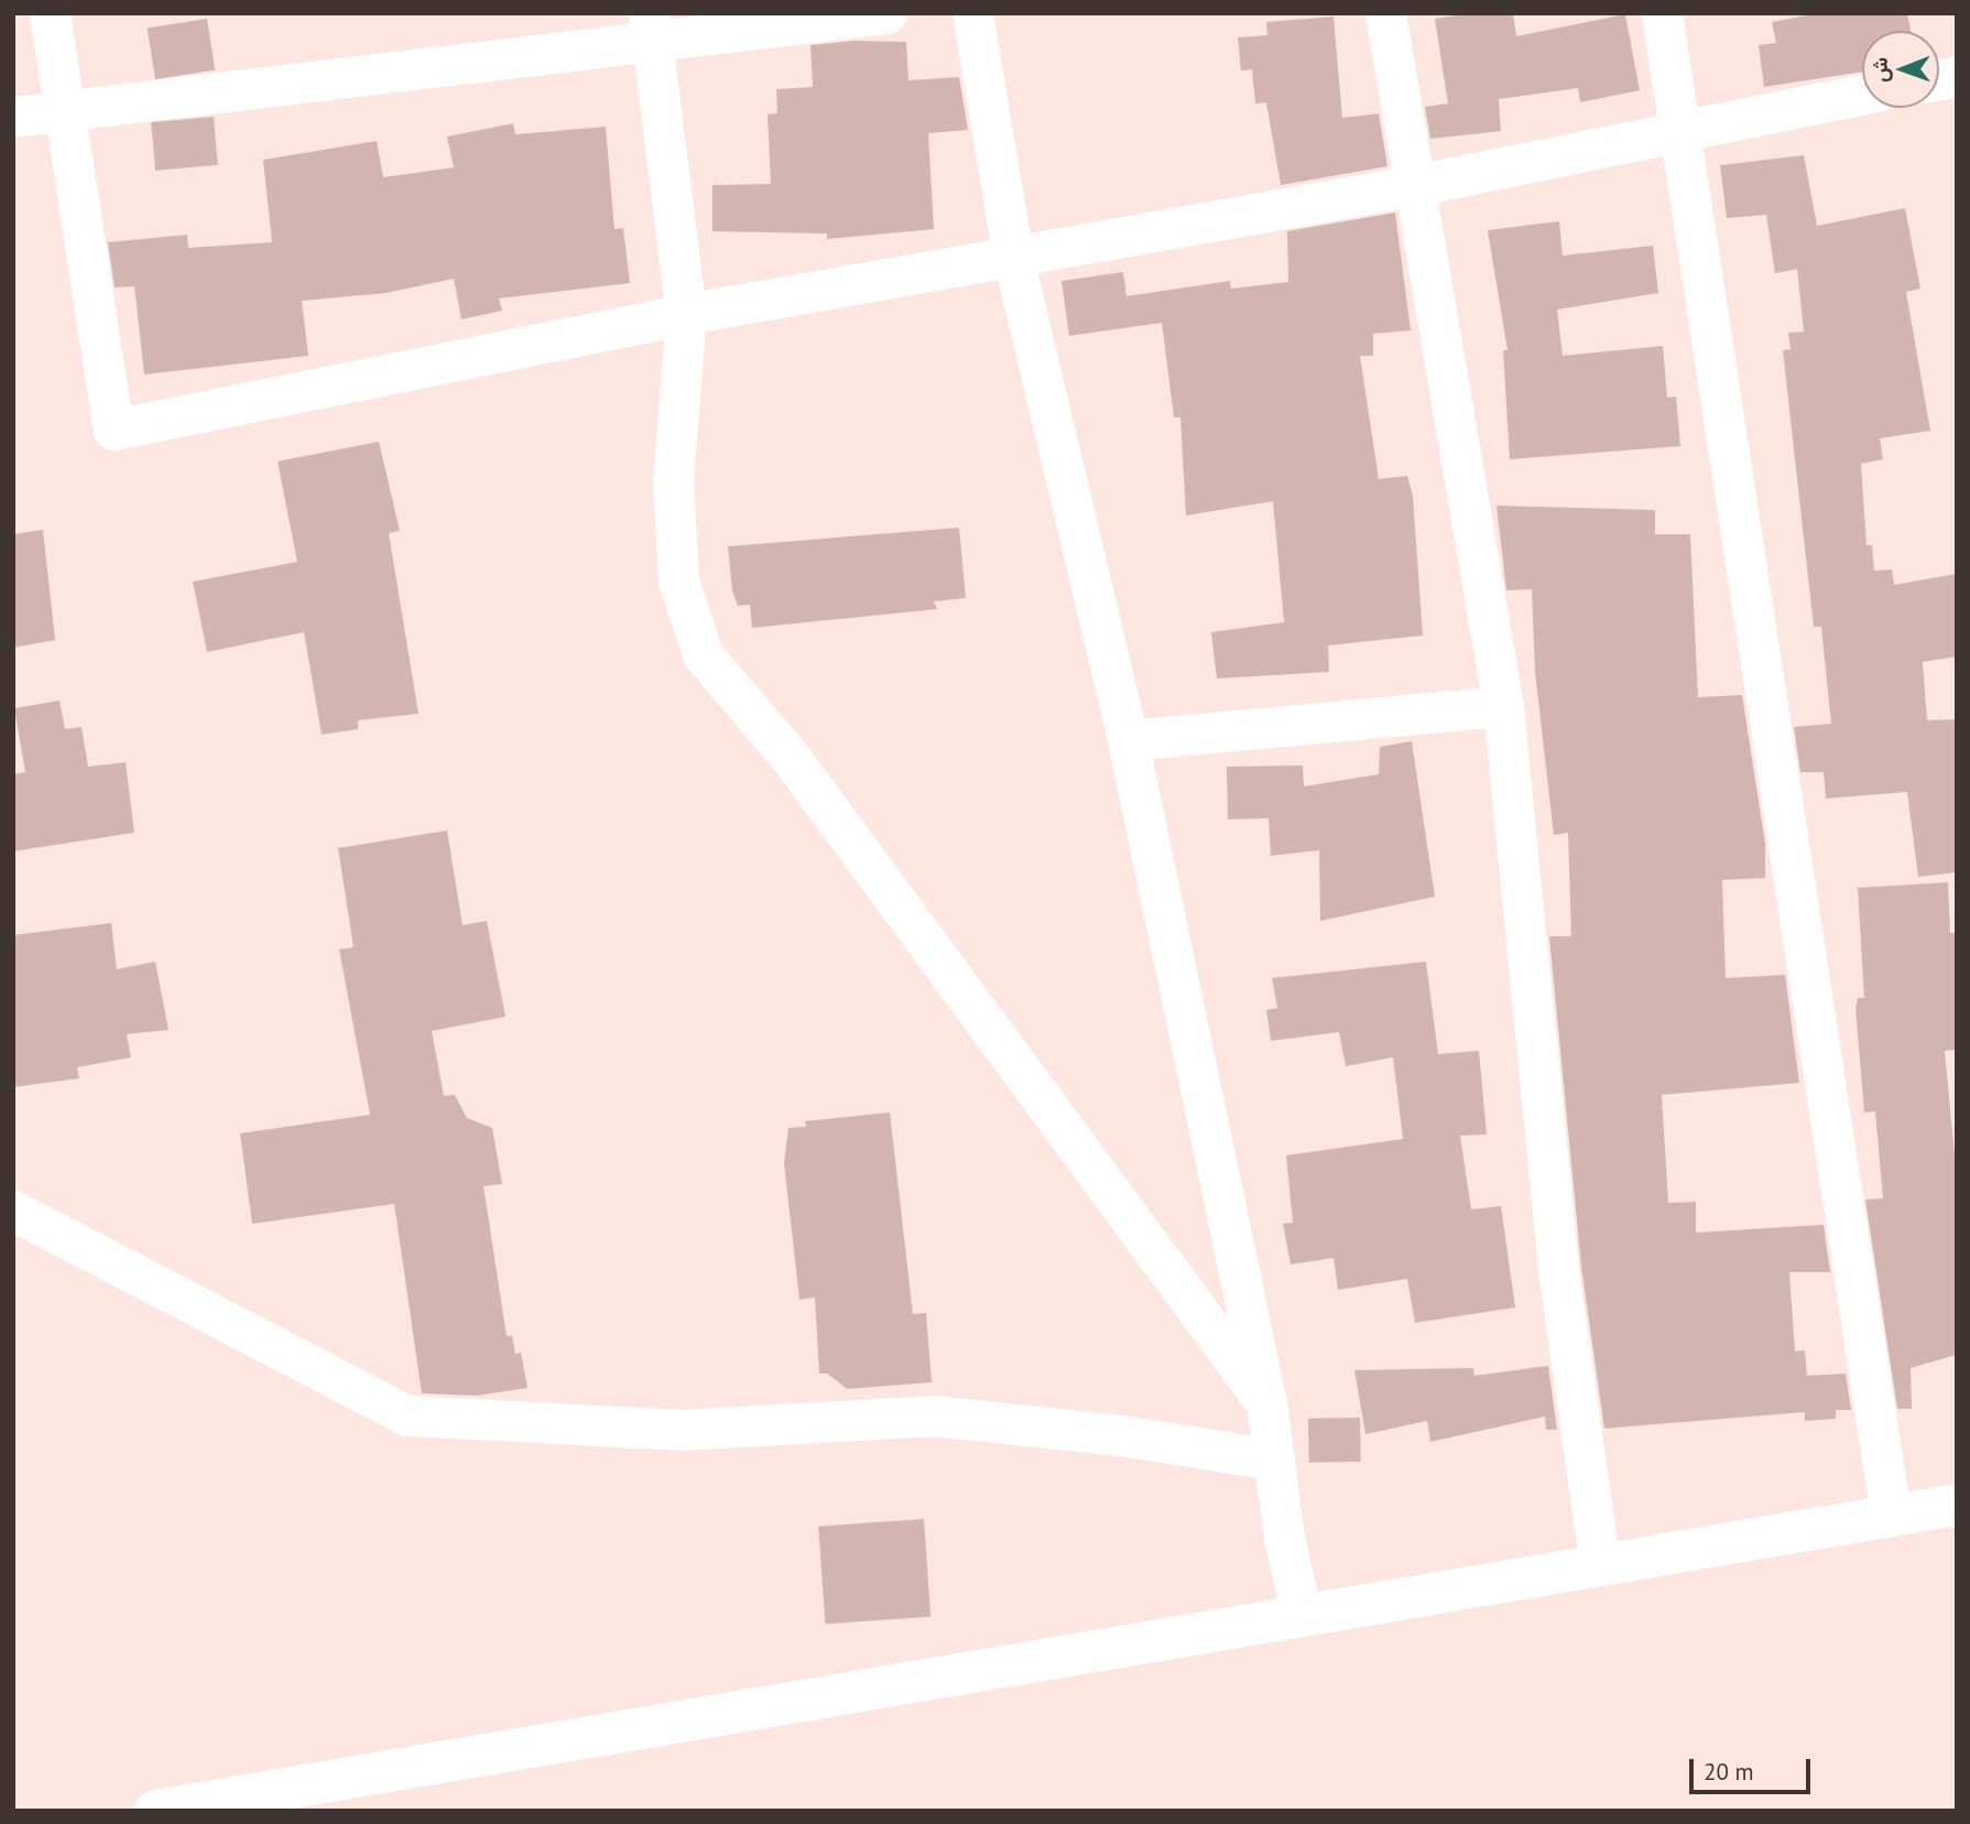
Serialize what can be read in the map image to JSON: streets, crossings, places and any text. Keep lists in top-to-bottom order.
{
  "scale_bar": "20 m",
  "north": "left"
}
